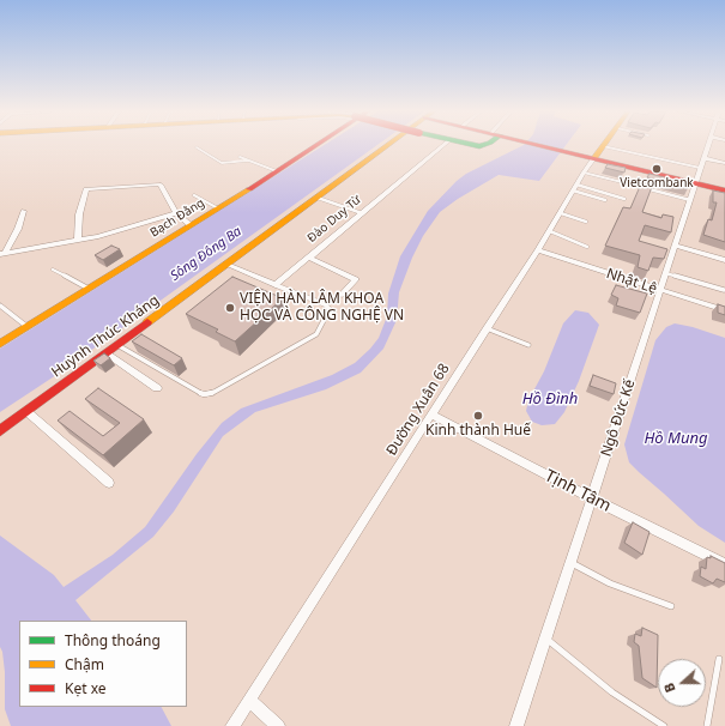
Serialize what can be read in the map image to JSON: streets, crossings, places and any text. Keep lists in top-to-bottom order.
{
  "streets": {
    "street": [
      "Bạch Đằng",
      "Đào Duy Từ",
      "Nhật Lệ",
      "Huỳnh Thúc Kháng",
      "Đường Xuân 68",
      "Ngô Đức Kế",
      "Tịnh Tâm"
    ]
  },
  "crossings": [
    ["Nhật Lệ", "Đường Xuân 68"],
    ["Nhật Lệ", "Ngô Đức Kế"],
    ["Đường Xuân 68", "Tịnh Tâm"],
    ["Ngô Đức Kế", "Tịnh Tâm"]
  ],
  "water": ["Sông Đông Ba", "Hồ Đình", "Hồ Mung"],
  "places": ["Vietcombank", "VIỆN HÀN LÂM KHOA HỌC VÀ CÔNG NGHỆ VN", "Kinh thành Huế"],
  "legend": ["Thông thoáng", "Chậm", "Kẹt xe"],
  "north": "left"
}
